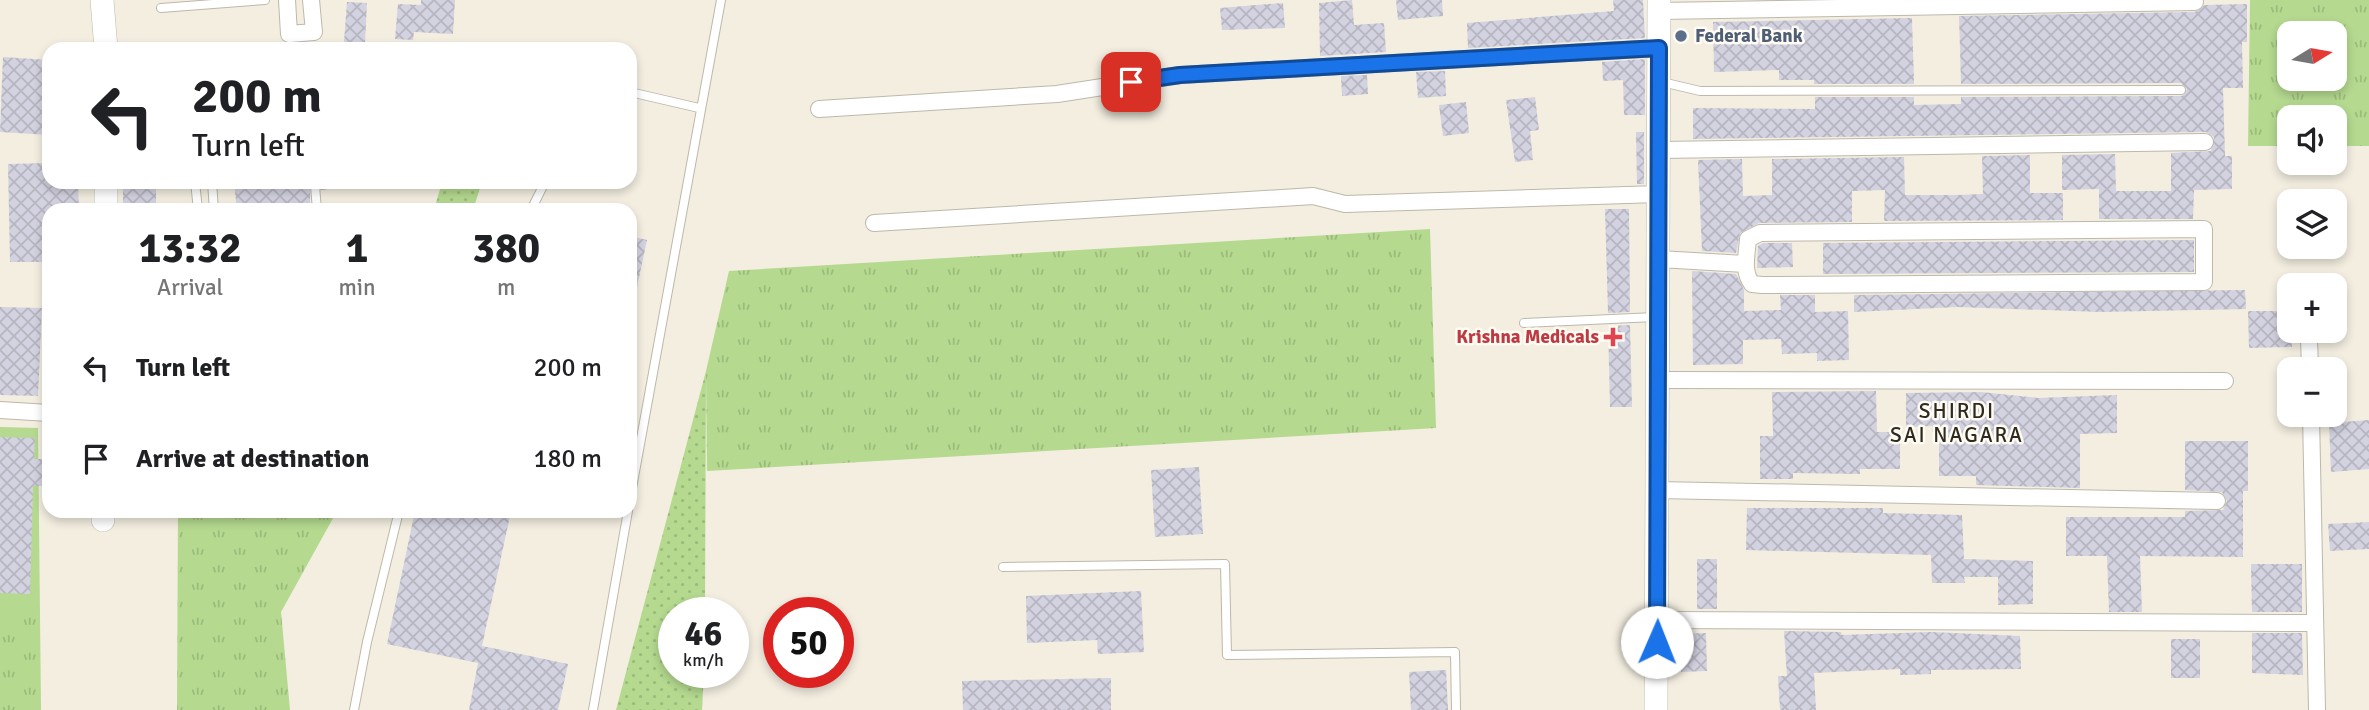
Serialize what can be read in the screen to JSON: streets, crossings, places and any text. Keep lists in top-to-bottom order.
{
  "districts": ["SHIRDI SAI NAGARA"],
  "places": {
    "other": ["Federal Bank"],
    "health": ["Krishna Medicals"]
  },
  "north": "right",
  "page": {
    "map_buttons": ["+", "−"],
    "turn": ["200 m", "Turn left"],
    "eta": [
      "13:32",
      "Arrival",
      "1",
      "min",
      "380",
      "m"
    ],
    "list": [
      {
        "name": "Turn left",
        "value": "200 m"
      },
      {
        "name": "Arrive at destination",
        "value": "180 m"
      }
    ],
    "speed": "46 km/h",
    "limit": "50"
  }
}
